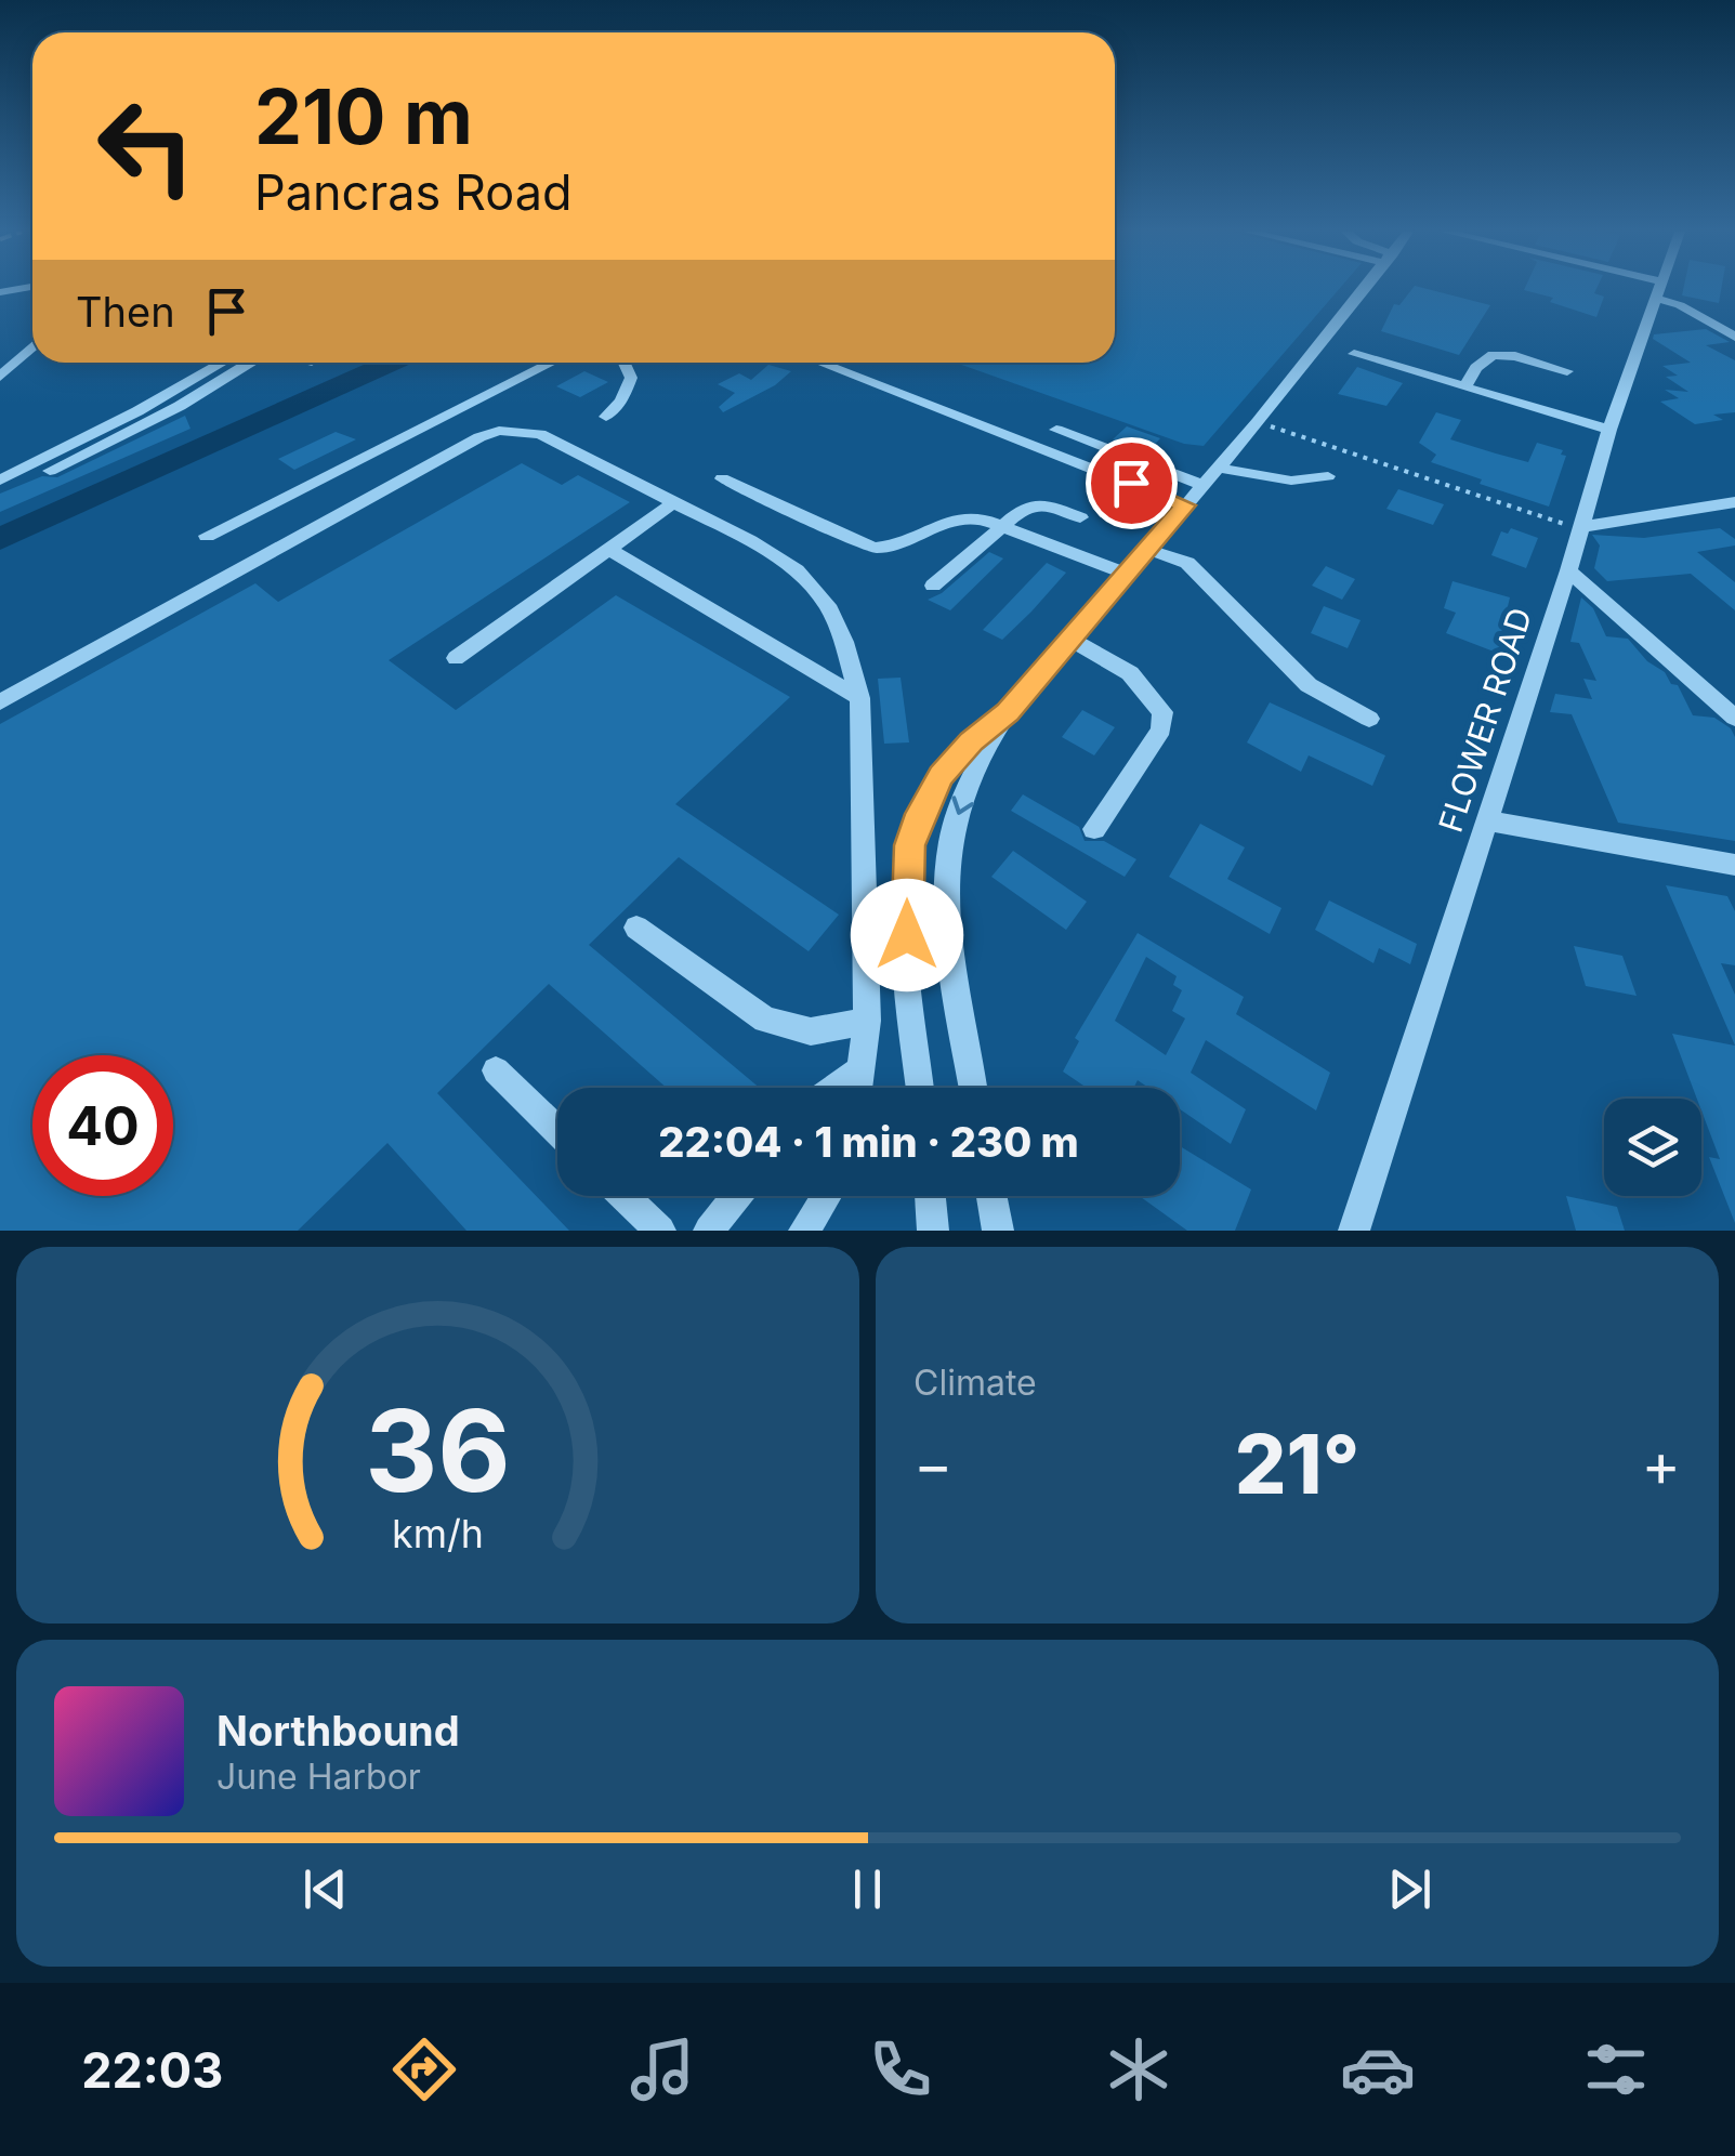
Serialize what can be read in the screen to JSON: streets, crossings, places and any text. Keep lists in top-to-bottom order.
{
  "streets": {
    "street": ["FLOWER ROAD"]
  },
  "page": {
    "turn": ["210 m", "Pancras Road"],
    "then": "Then",
    "limit": "40",
    "trip": "22:04 · 1 min · 230 m",
    "tile": "Climate",
    "heat": ["−", "21°", "+"],
    "song": ["Northbound", "June Harbor"],
    "tabs": "22:03",
    "gauge": ["36", "km/h"]
  }
}
